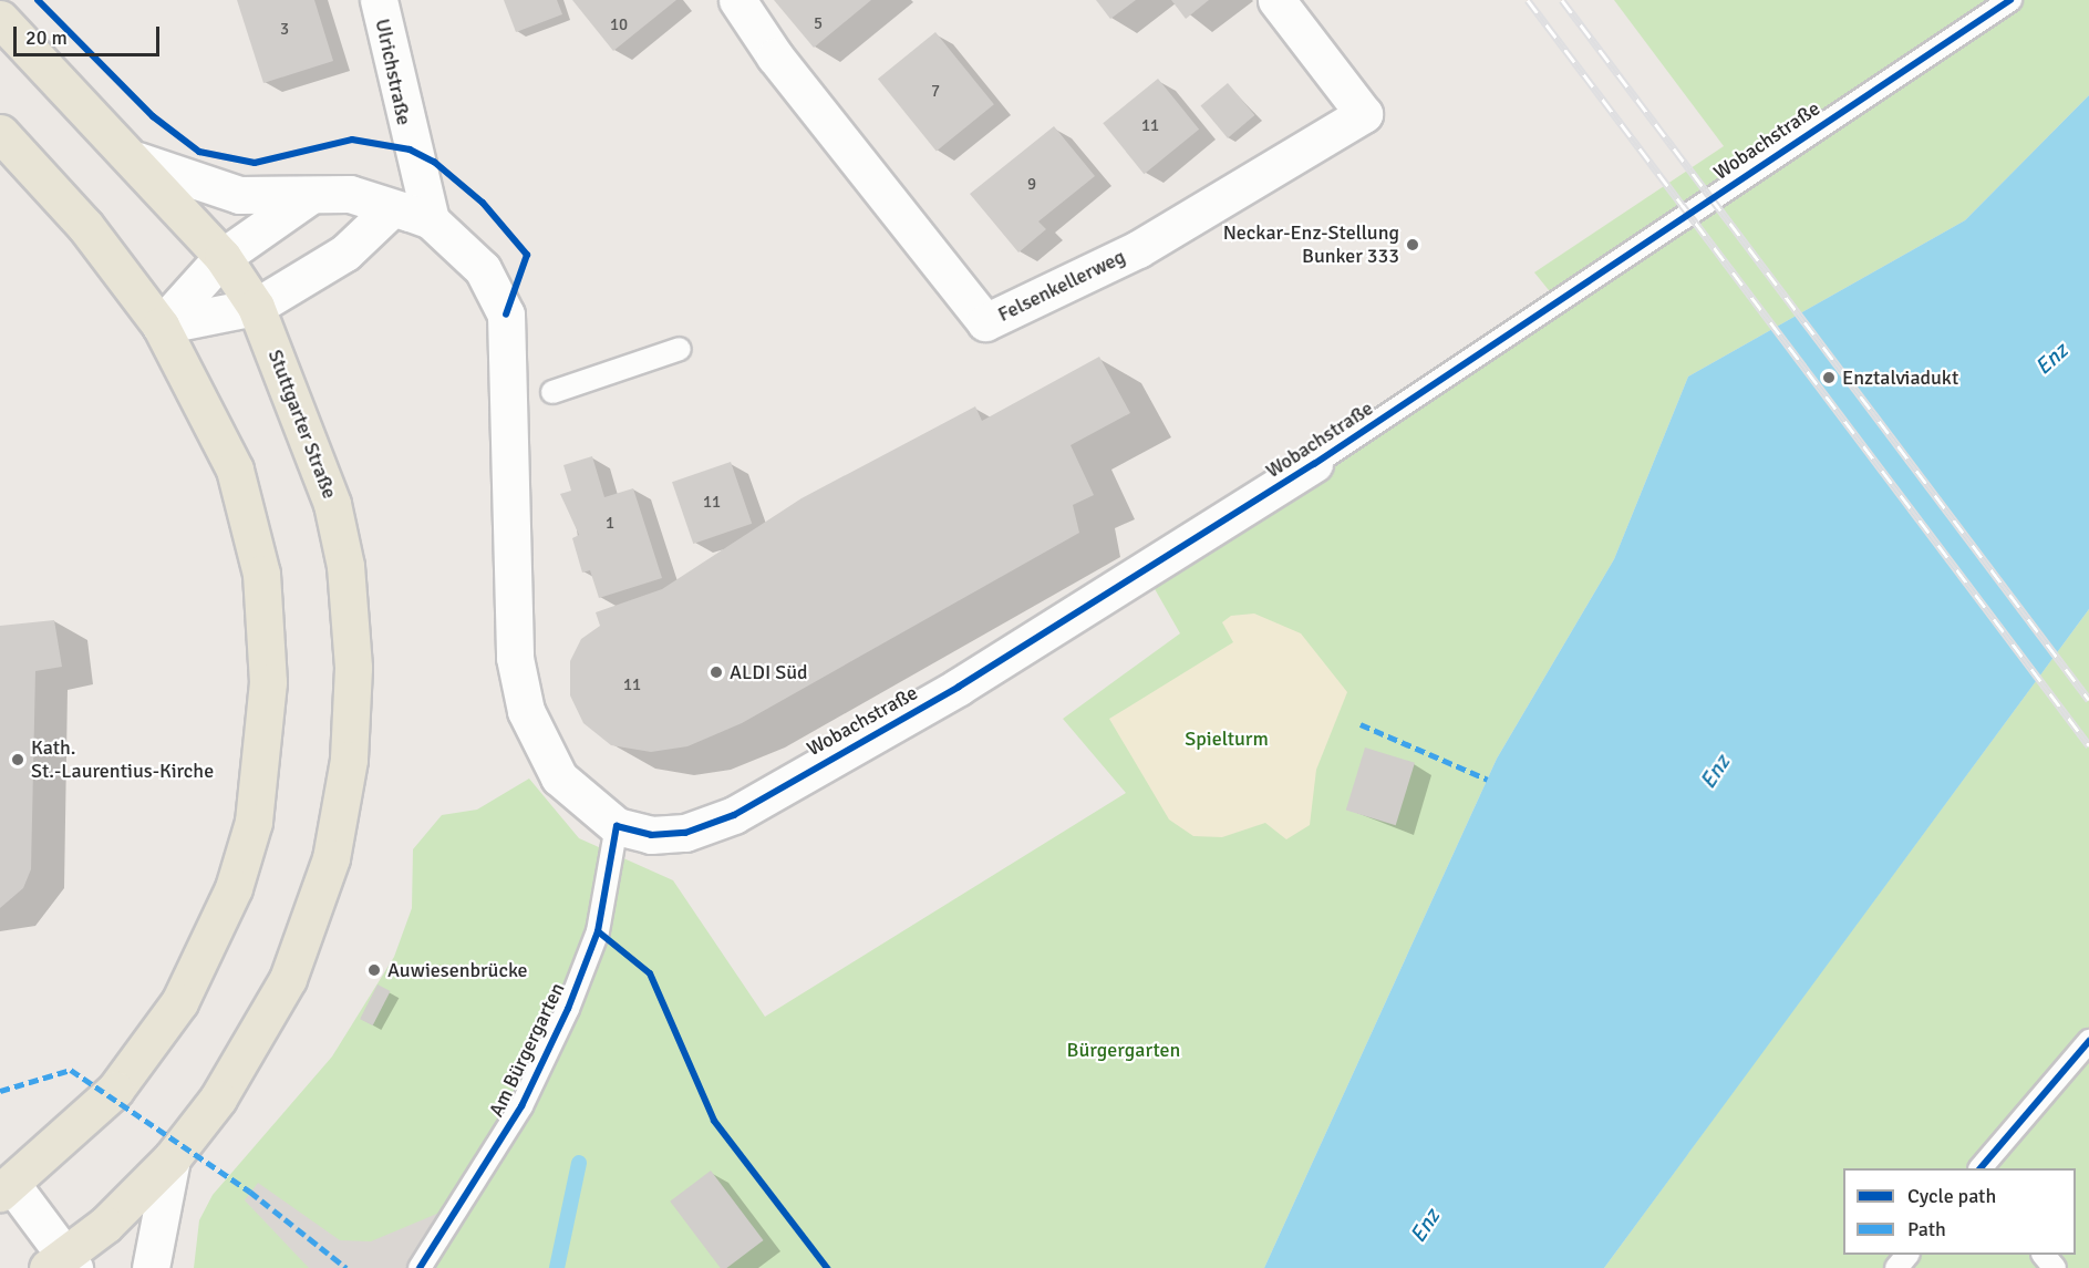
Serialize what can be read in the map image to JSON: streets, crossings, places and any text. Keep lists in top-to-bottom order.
{
  "streets": {
    "main road": ["Stuttgarter Straße"],
    "street": ["Ulrichstraße", "Wobachstraße", "Felsenkellerweg"],
    "lane": ["Am Bürgergarten"]
  },
  "crossings": [
    ["Ulrichstraße", "Wobachstraße"],
    ["Wobachstraße", "Stuttgarter Straße"],
    ["Wobachstraße", "Am Bürgergarten"]
  ],
  "water": ["Enz"],
  "parks": ["Spielturm", "Bürgergarten"],
  "places": [
    "Neckar-Enz-Stellung Bunker 333",
    "Enztalviadukt",
    "ALDI Süd",
    "Kath. St.-Laurentius-Kirche",
    "Auwiesenbrücke"
  ],
  "house_numbers": [
    "5",
    "10",
    "3",
    "7",
    "11",
    "9",
    "11",
    "1",
    "11"
  ],
  "legend": ["Cycle path", "Path"],
  "scale_bar": "20 m"
}
